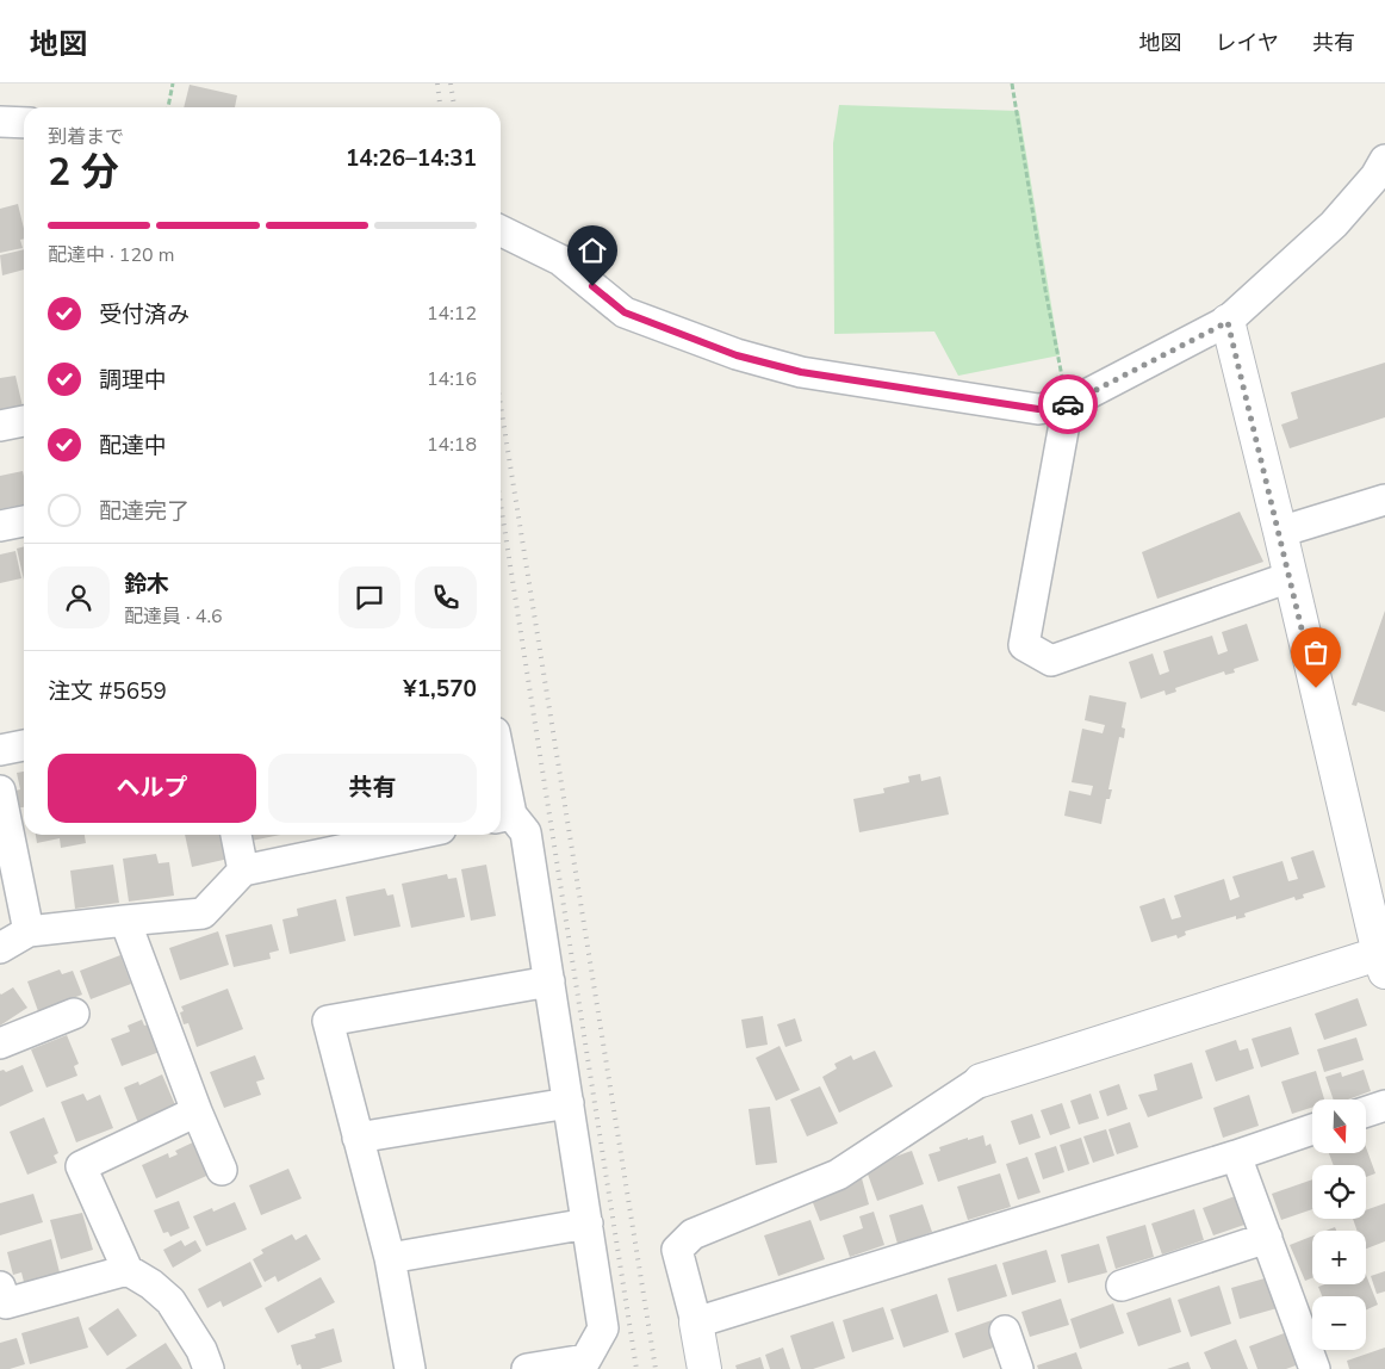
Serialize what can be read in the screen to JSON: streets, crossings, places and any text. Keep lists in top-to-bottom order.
{
  "north": "bottom",
  "page": {
    "header": "地図",
    "nav": ["地図", "レイヤ", "共有"],
    "heading": ["2 分", "到着まで", "14:26–14:31"],
    "panel": [
      "鈴木",
      "配達員 · 4.6",
      "注文 #5659",
      "¥1,570"
    ],
    "bar": "配達中 · 120 m",
    "list": [
      ["受付済み", "14:12"],
      ["調理中", "14:16"],
      ["配達中", "14:18"],
      "配達完了"
    ],
    "buttons": ["ヘルプ", "共有"],
    "map_buttons": ["+", "−"]
  }
}
